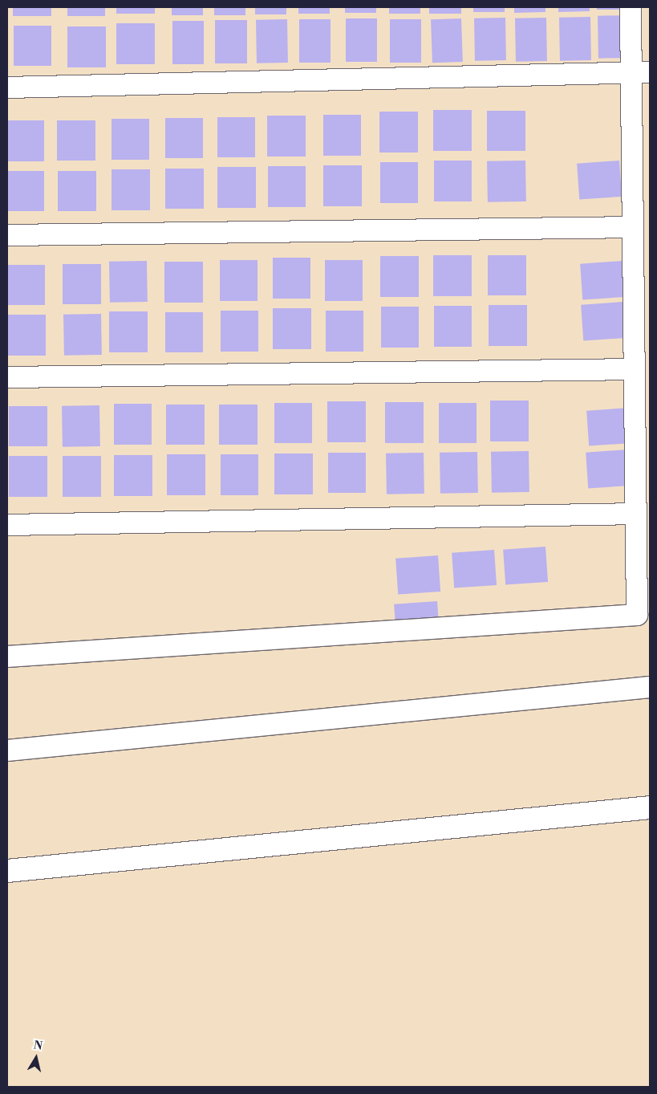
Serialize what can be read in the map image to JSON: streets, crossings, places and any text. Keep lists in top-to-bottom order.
{
  "north": "top"
}
